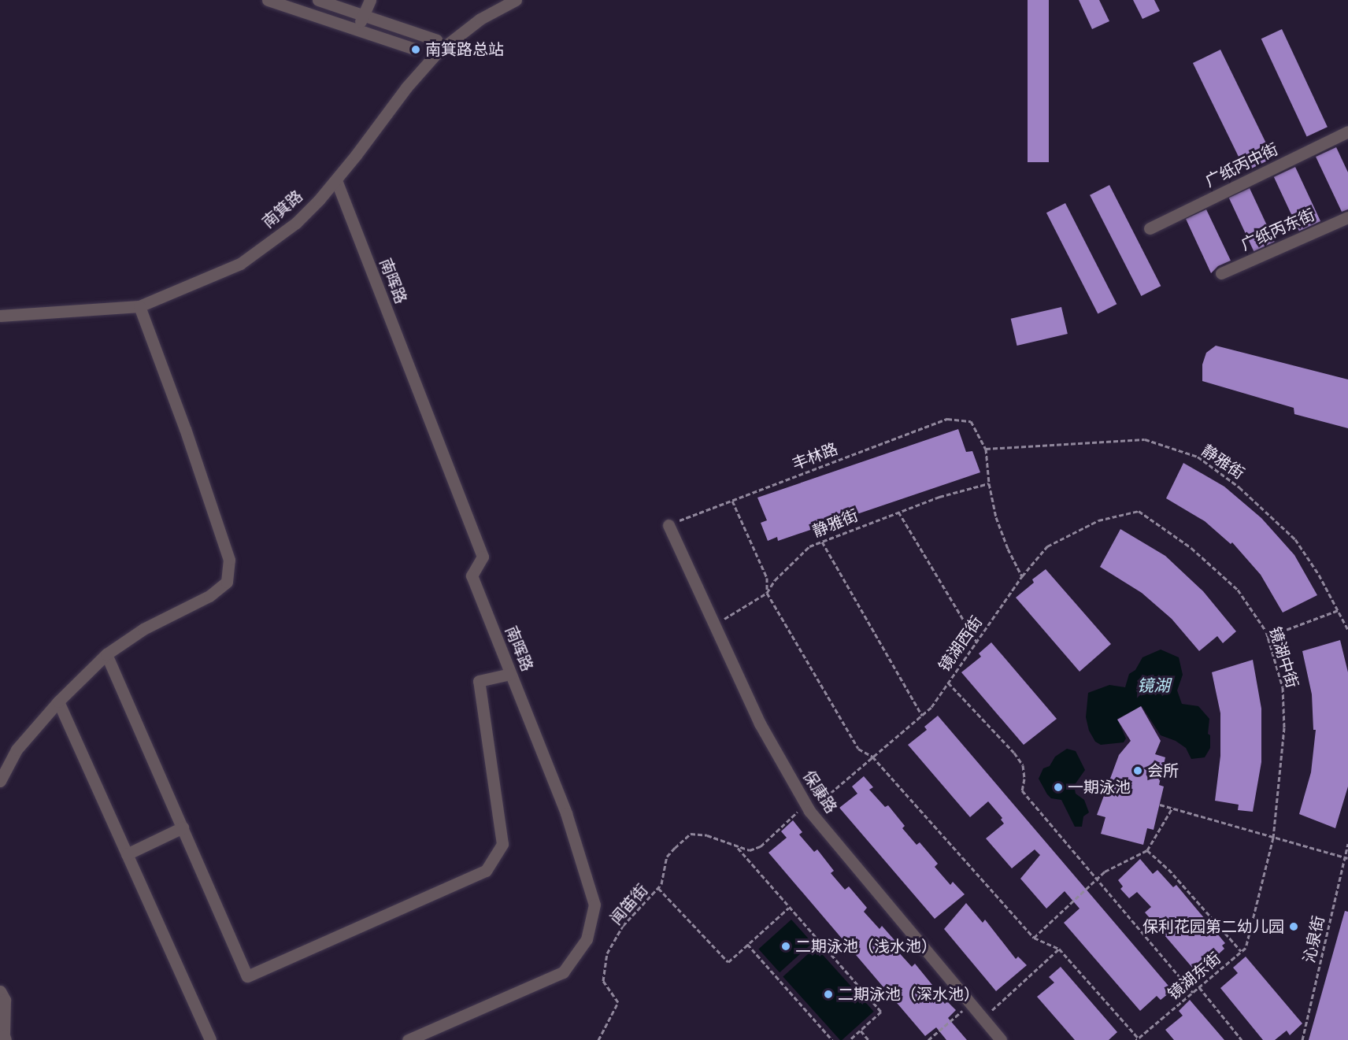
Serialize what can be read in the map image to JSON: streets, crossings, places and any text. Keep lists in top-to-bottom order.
{
  "streets": {
    "street": [
      "广纸丙中街",
      "南箕路",
      "广纸丙东街",
      "南晖路",
      "保康路"
    ],
    "path": [
      "丰林路",
      "静雅街",
      "镜湖西街",
      "镜湖中街",
      "闻笛街",
      "沁泉街",
      "镜湖东街"
    ]
  },
  "crossings": [
    ["南箕路", "南晖路"],
    ["丰林路", "静雅街"],
    ["丰林路", "保康路"],
    ["静雅街", "保康路"],
    ["镜湖西街", "镜湖中街"],
    ["镜湖西街", "保康路"],
    ["镜湖西街", "闻笛街"],
    ["镜湖中街", "镜湖东街"],
    ["保康路", "闻笛街"]
  ],
  "water": ["镜湖"],
  "places": [
    "南箕路总站",
    "会所",
    "一期泳池",
    "保利花园第二幼儿园",
    "二期泳池（浅水池）",
    "二期泳池（深水池）"
  ]
}
